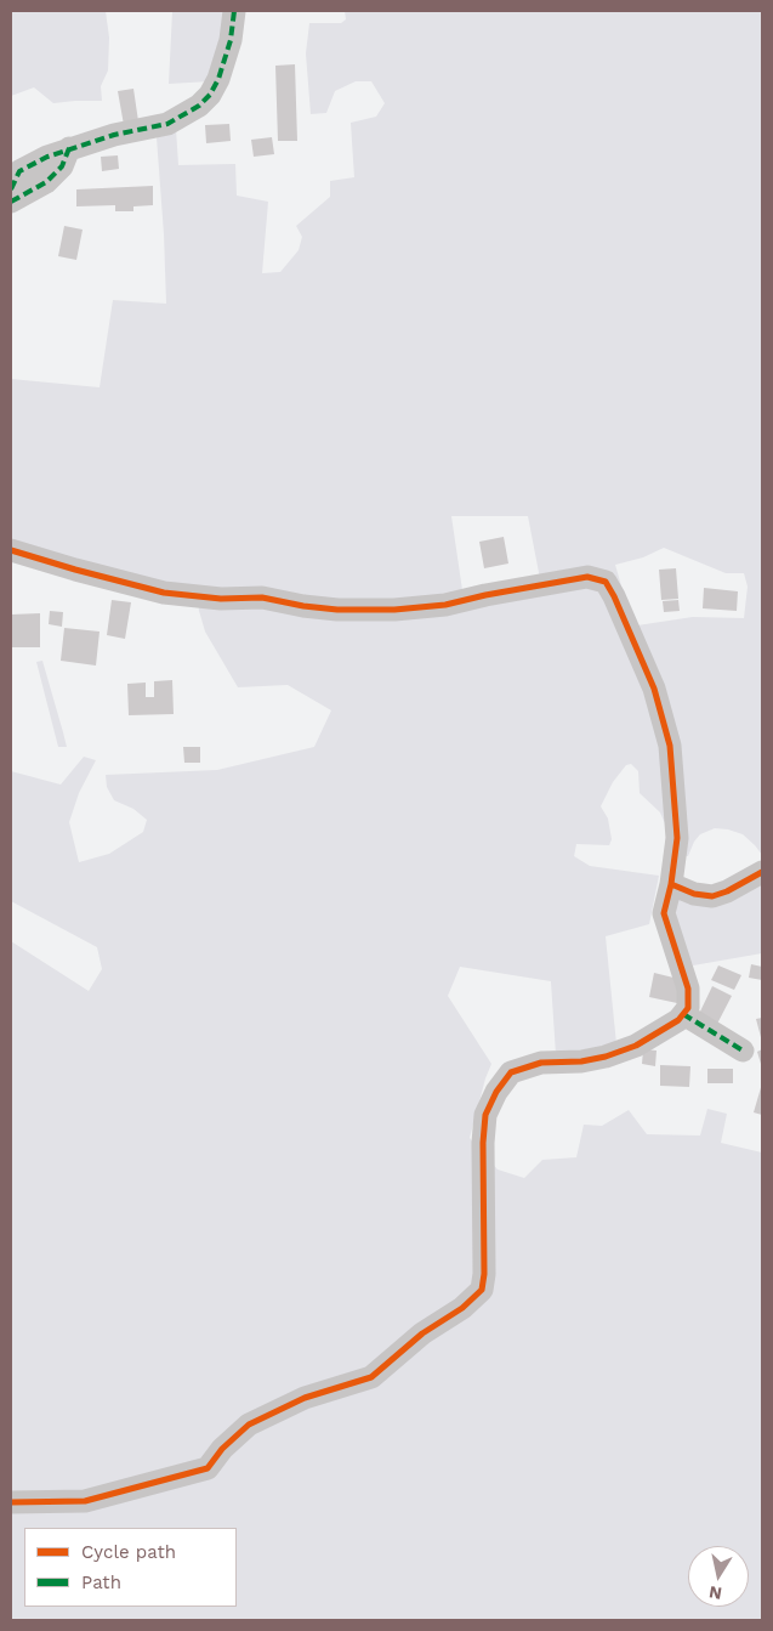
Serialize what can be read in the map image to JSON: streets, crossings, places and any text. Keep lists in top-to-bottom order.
{
  "legend": ["Cycle path", "Path"],
  "north": "bottom"
}
